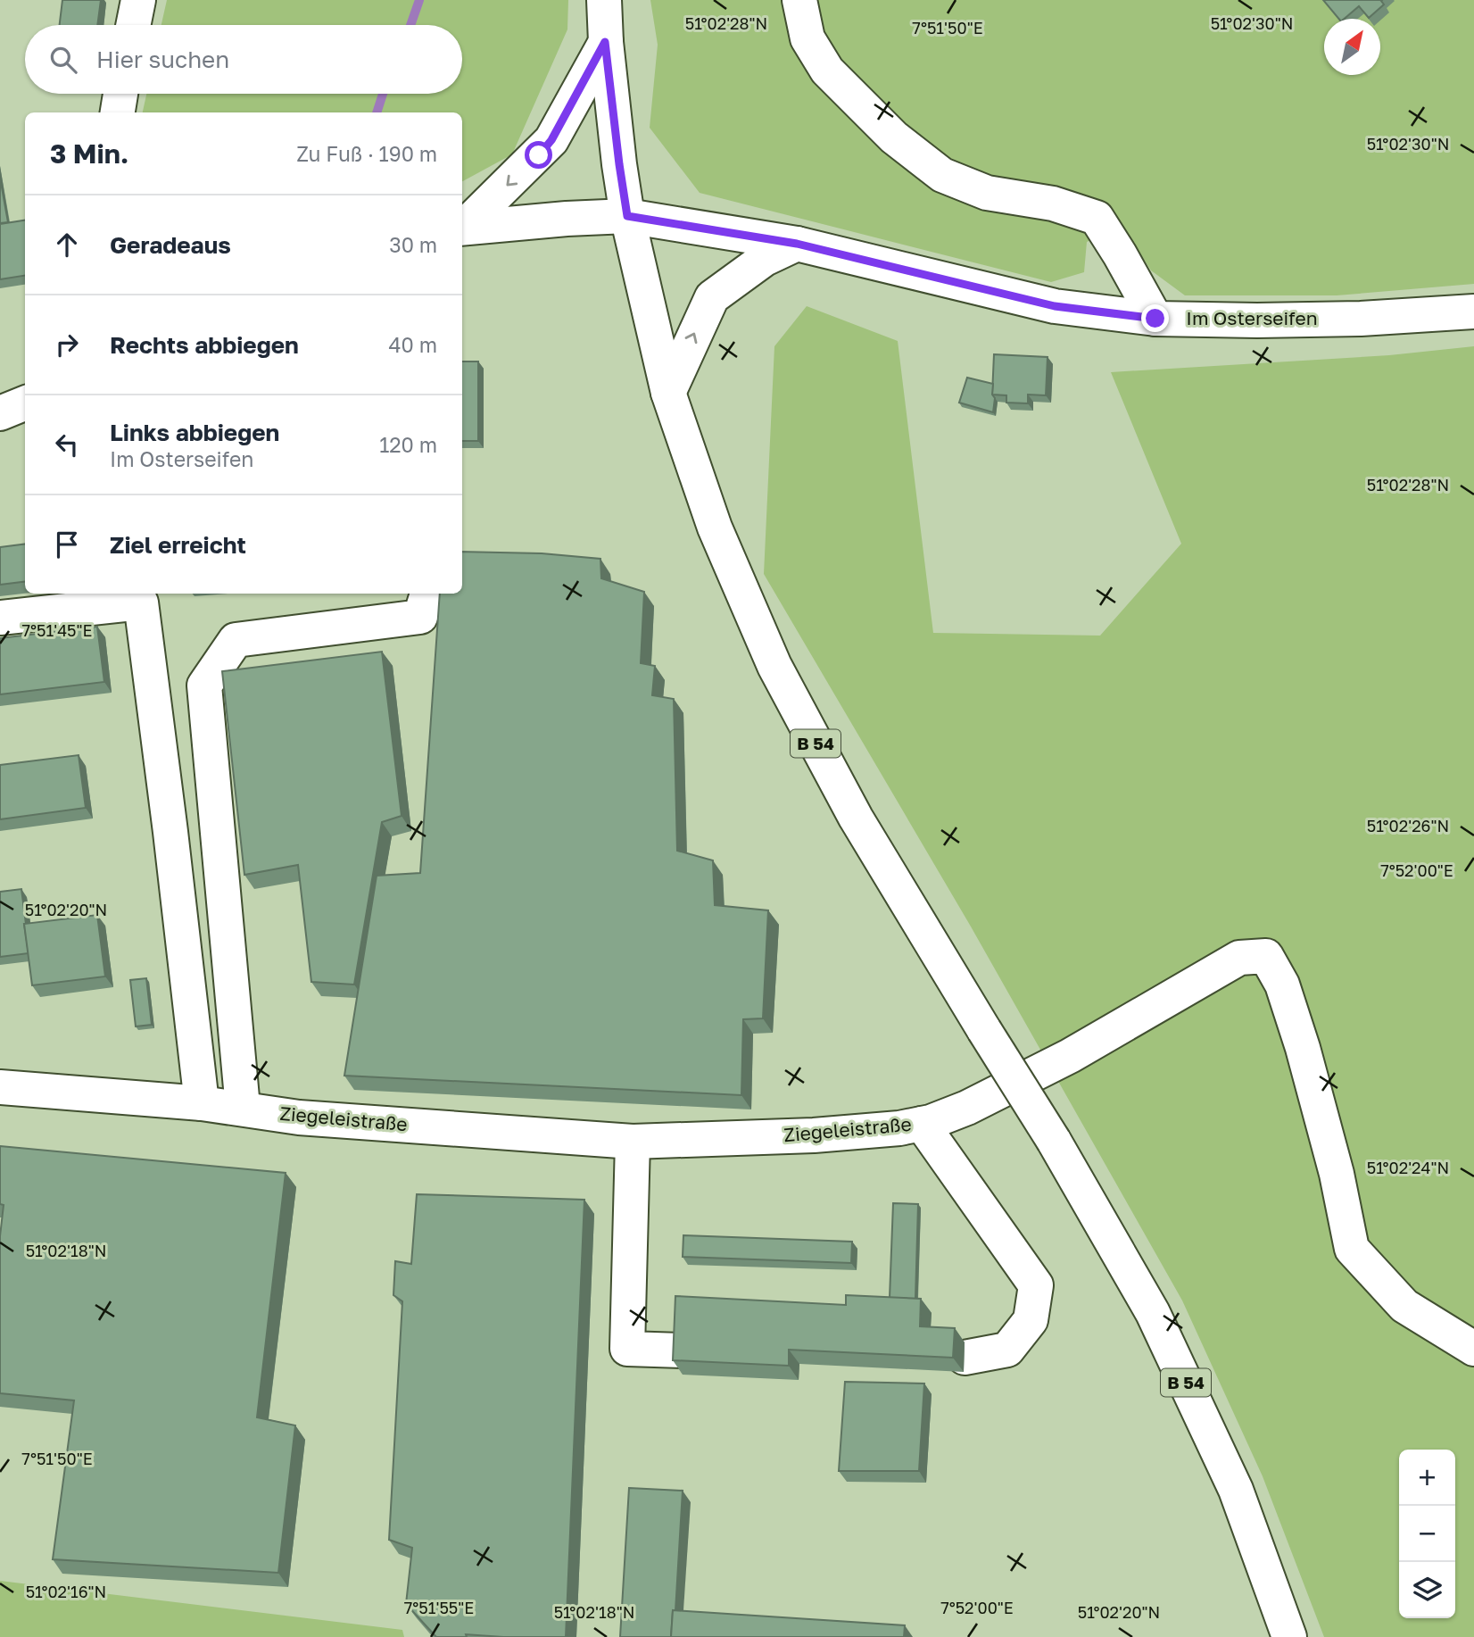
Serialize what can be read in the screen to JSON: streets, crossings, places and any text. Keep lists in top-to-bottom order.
{
  "streets": {
    "street": ["Im Osterseifen", "B 54", "Ziegeleistraße"]
  },
  "crossings": [
    ["Im Osterseifen", "B 54"]
  ],
  "north": "top right",
  "page": {
    "search": "Hier suchen",
    "heading": ["3 Min.", "Zu Fuß · 190 m"],
    "list": [
      ["Geradeaus", "30 m"],
      ["Rechts abbiegen", "40 m"],
      ["Links abbiegen", "Im Osterseifen", "120 m"],
      "Ziel erreicht"
    ],
    "map_buttons": ["+", "−"]
  },
  "coordinates": [
    "51°02'28\"N",
    "51°02'30\"N",
    "7°51'50\"E",
    "7°51'45\"E",
    "51°02'26\"N",
    "7°52'00\"E",
    "51°02'20\"N",
    "51°02'24\"N",
    "51°02'18\"N",
    "51°02'16\"N",
    "7°51'55\"E"
  ]
}
